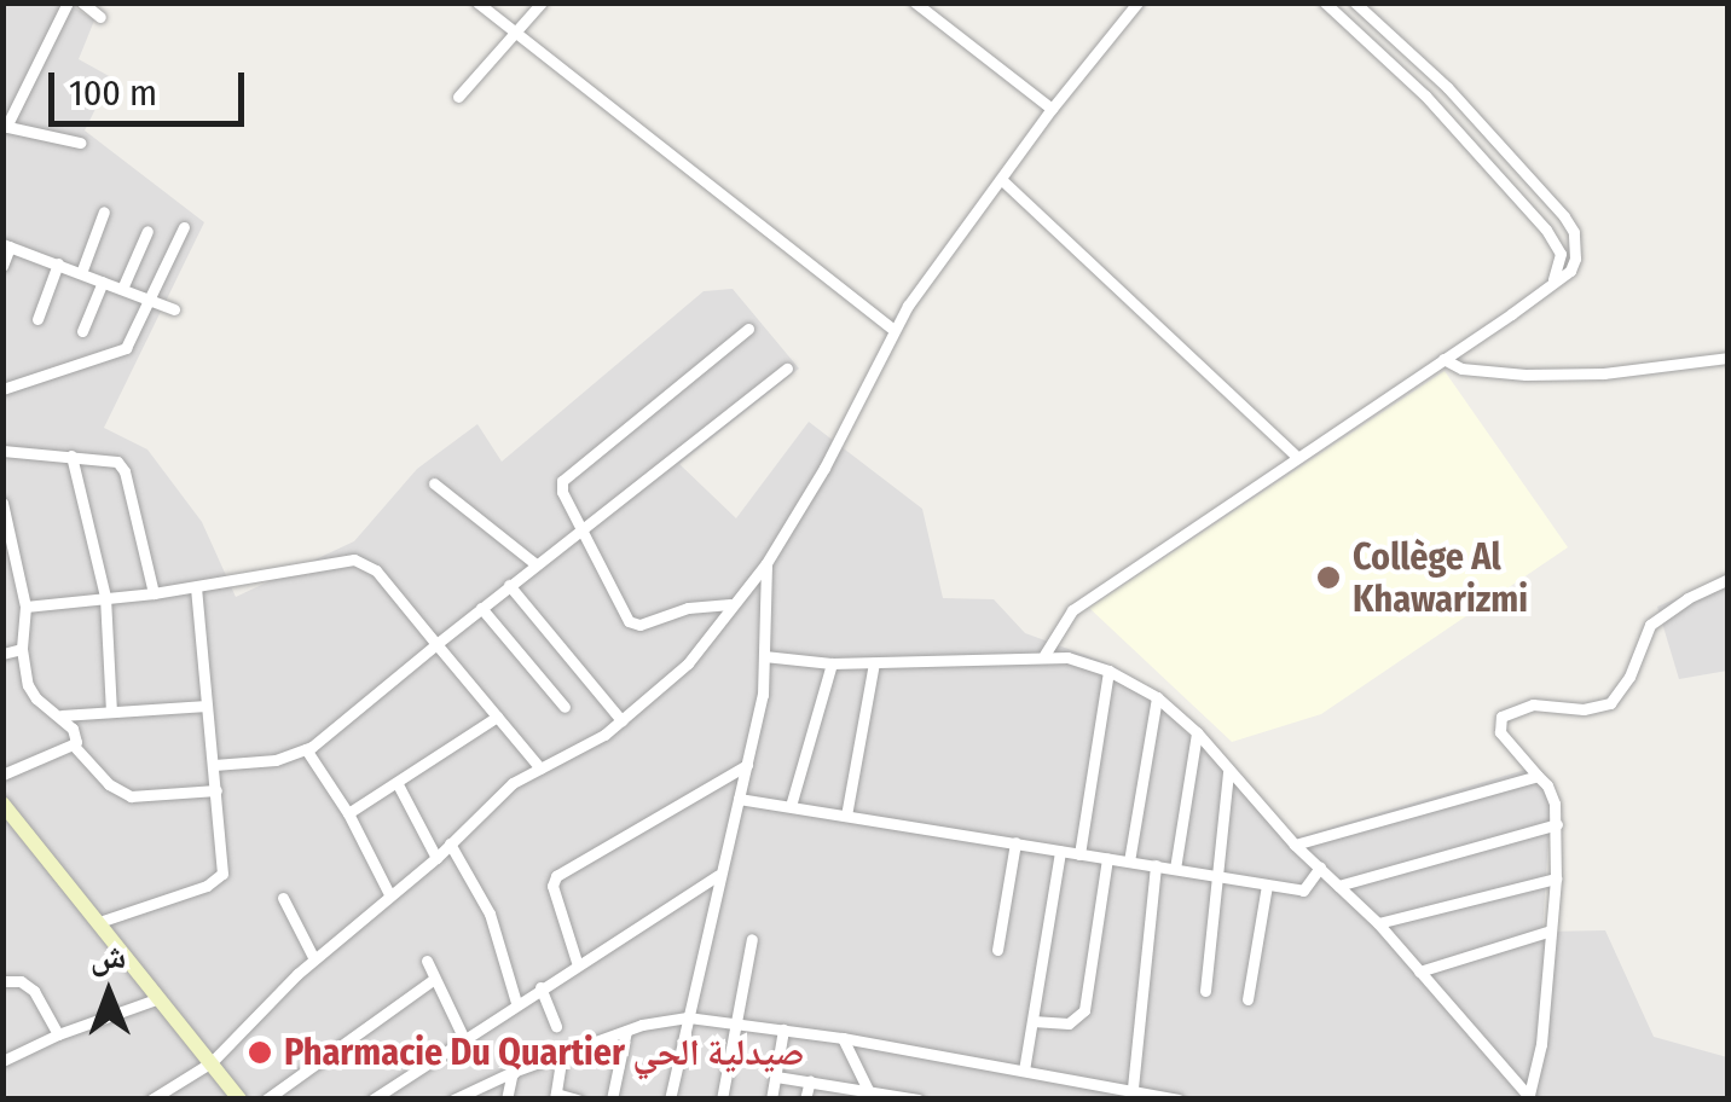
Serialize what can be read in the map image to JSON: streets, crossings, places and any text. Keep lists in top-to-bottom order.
{
  "places": ["Collège Al Khawarizmi", "Pharmacie Du Quartier صيدلية الحي"],
  "scale_bar": "100 m",
  "north": "top"
}
